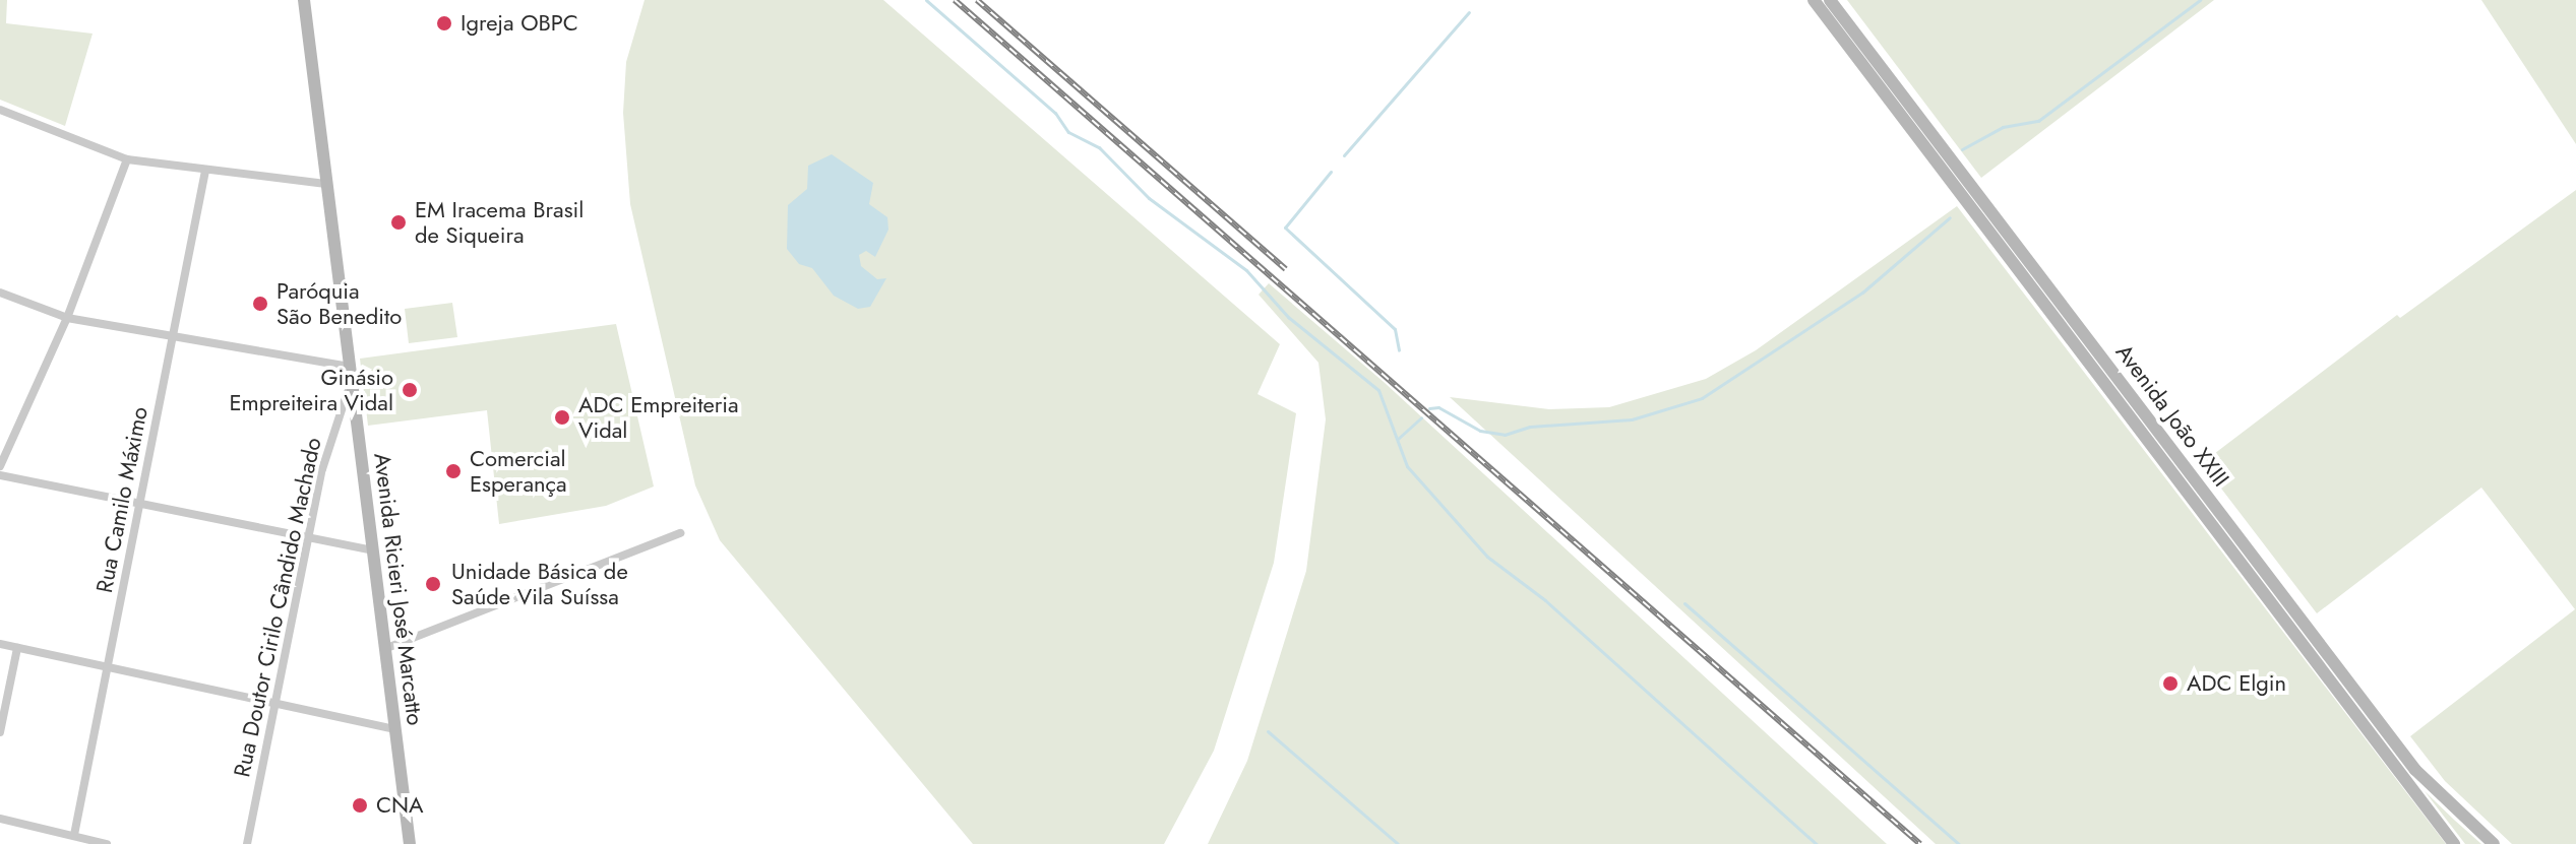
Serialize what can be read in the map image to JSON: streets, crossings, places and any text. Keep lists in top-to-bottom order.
{
  "streets": {
    "main road": ["Avenida João XXIII", "Avenida Ricieri José Marcatto"],
    "street": ["Rua Camilo Máximo", "Rua Doutor Cirilo Cândido Machado"]
  },
  "crossings": [
    ["Avenida Ricieri José Marcatto", "Rua Doutor Cirilo Cândido Machado"]
  ],
  "places": [
    "Igreja OBPC",
    "EM Iracema Brasil de Siqueira",
    "Paróquia São Benedito",
    "Ginásio Empreiteira Vidal",
    "ADC Empreiteria Vidal",
    "Comercial Esperança",
    "Unidade Básica de Saúde Vila Suíssa",
    "ADC Elgin",
    "CNA"
  ]
}
